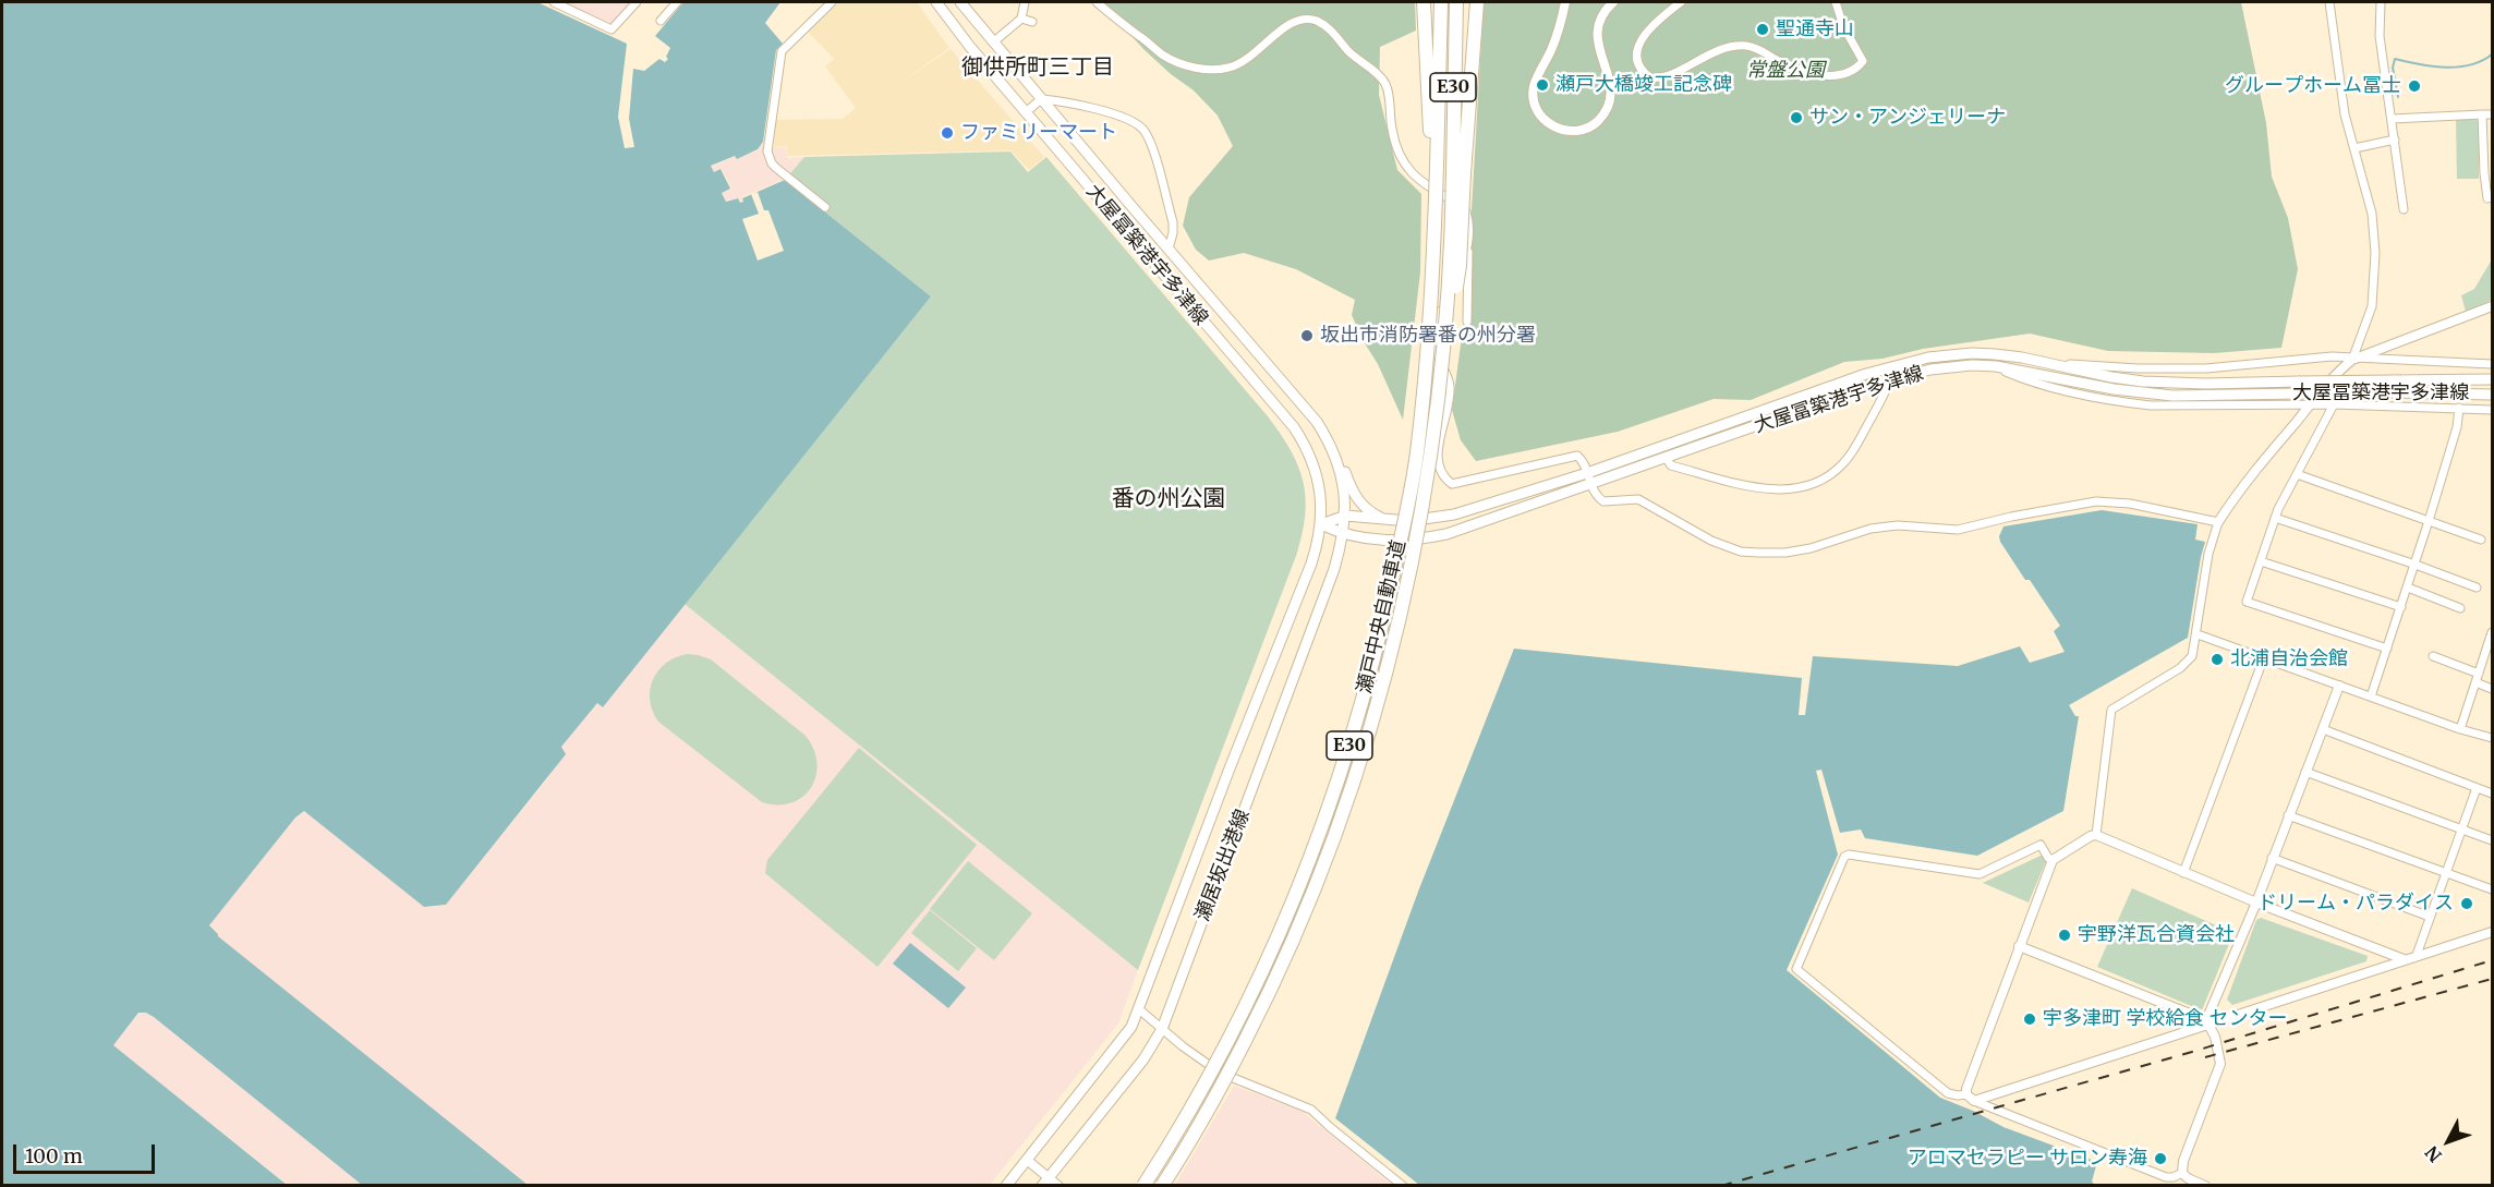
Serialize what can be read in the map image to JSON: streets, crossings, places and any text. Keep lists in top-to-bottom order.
{
  "streets": {
    "highway": ["E30", "瀬戸中央自動車道"],
    "main road": ["大屋冨築港宇多津線", "瀬居坂出港線"]
  },
  "crossings": [
    ["E30", "瀬戸中央自動車道"],
    ["大屋冨築港宇多津線", "瀬居坂出港線"]
  ],
  "districts": ["御供所町三丁目", "番の州公園"],
  "parks": ["常盤公園"],
  "places": [
    "聖通寺山",
    "瀬戸大橋竣工記念碑",
    "グループホーム冨士",
    "サン・アンジェリーナ",
    "ファミリーマート",
    "坂出市消防署番の州分署",
    "北浦自治会館",
    "ドリーム・パラダイス",
    "宇野洋瓦合資会社",
    "宇多津町 学校給食 センター",
    "アロマセラピー サロン寿海"
  ],
  "scale_bar": "100 m",
  "north": "bottom left"
}
